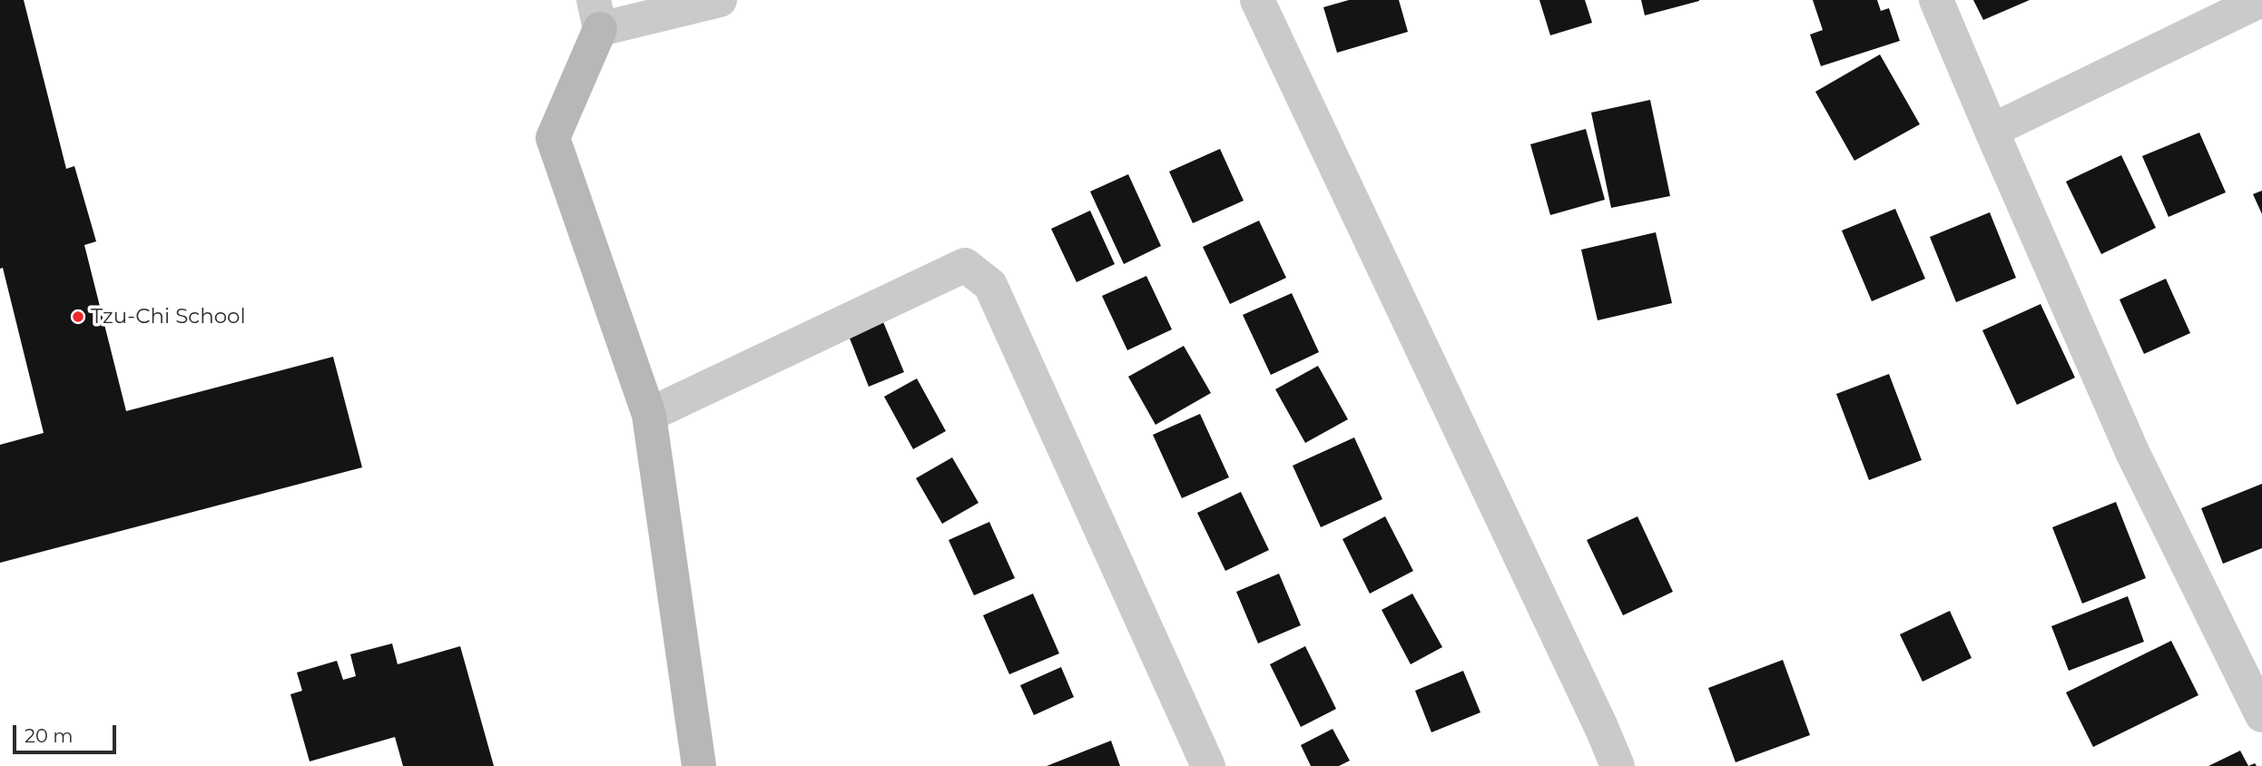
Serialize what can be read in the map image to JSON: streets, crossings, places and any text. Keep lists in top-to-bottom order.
{
  "places": ["Tzu-Chi School"],
  "scale_bar": "20 m"
}
